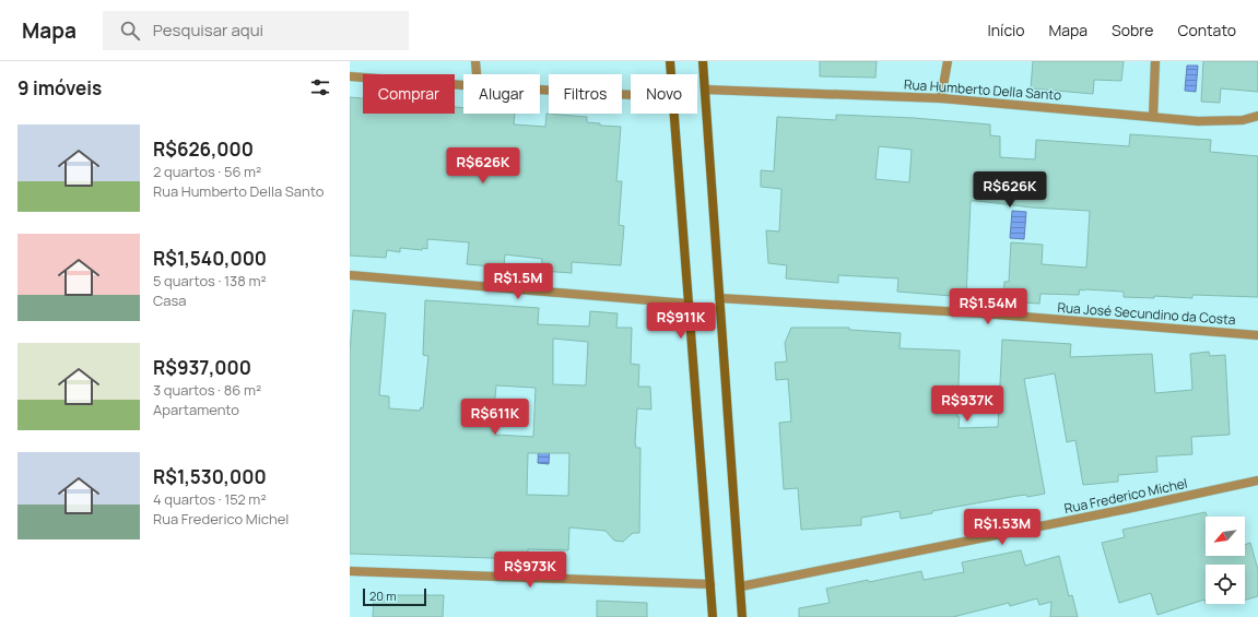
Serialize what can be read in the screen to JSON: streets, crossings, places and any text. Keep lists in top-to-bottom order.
{
  "streets": {
    "street": ["Rua Humberto Della Santo", "Rua José Secundino da Costa", "Rua Frederico Michel"]
  },
  "scale_bar": "20 m",
  "north": "bottom left",
  "page": {
    "header": "Mapa",
    "search": "Pesquisar aqui",
    "nav": [
      "Início",
      "Mapa",
      "Sobre",
      "Contato"
    ],
    "heading": "9 imóveis",
    "chip": [
      "Comprar",
      "Alugar",
      "Filtros",
      "Novo"
    ],
    "list": [
      {
        "name": "R$626,000",
        "note": "2 quartos · 56 m² · Rua Humberto Della Santo"
      },
      {
        "name": "R$1,540,000",
        "note": "5 quartos · 138 m² · Casa"
      },
      {
        "name": "R$937,000",
        "note": "3 quartos · 86 m² · Apartamento"
      },
      {
        "name": "R$1,530,000",
        "note": "4 quartos · 152 m² · Rua Frederico Michel"
      }
    ],
    "price": [
      "R$626K",
      "R$626K",
      "R$1.5M",
      "R$1.54M",
      "R$911K",
      "R$937K",
      "R$611K",
      "R$1.53M",
      "R$973K"
    ],
    "scale": "20 m"
  }
}
